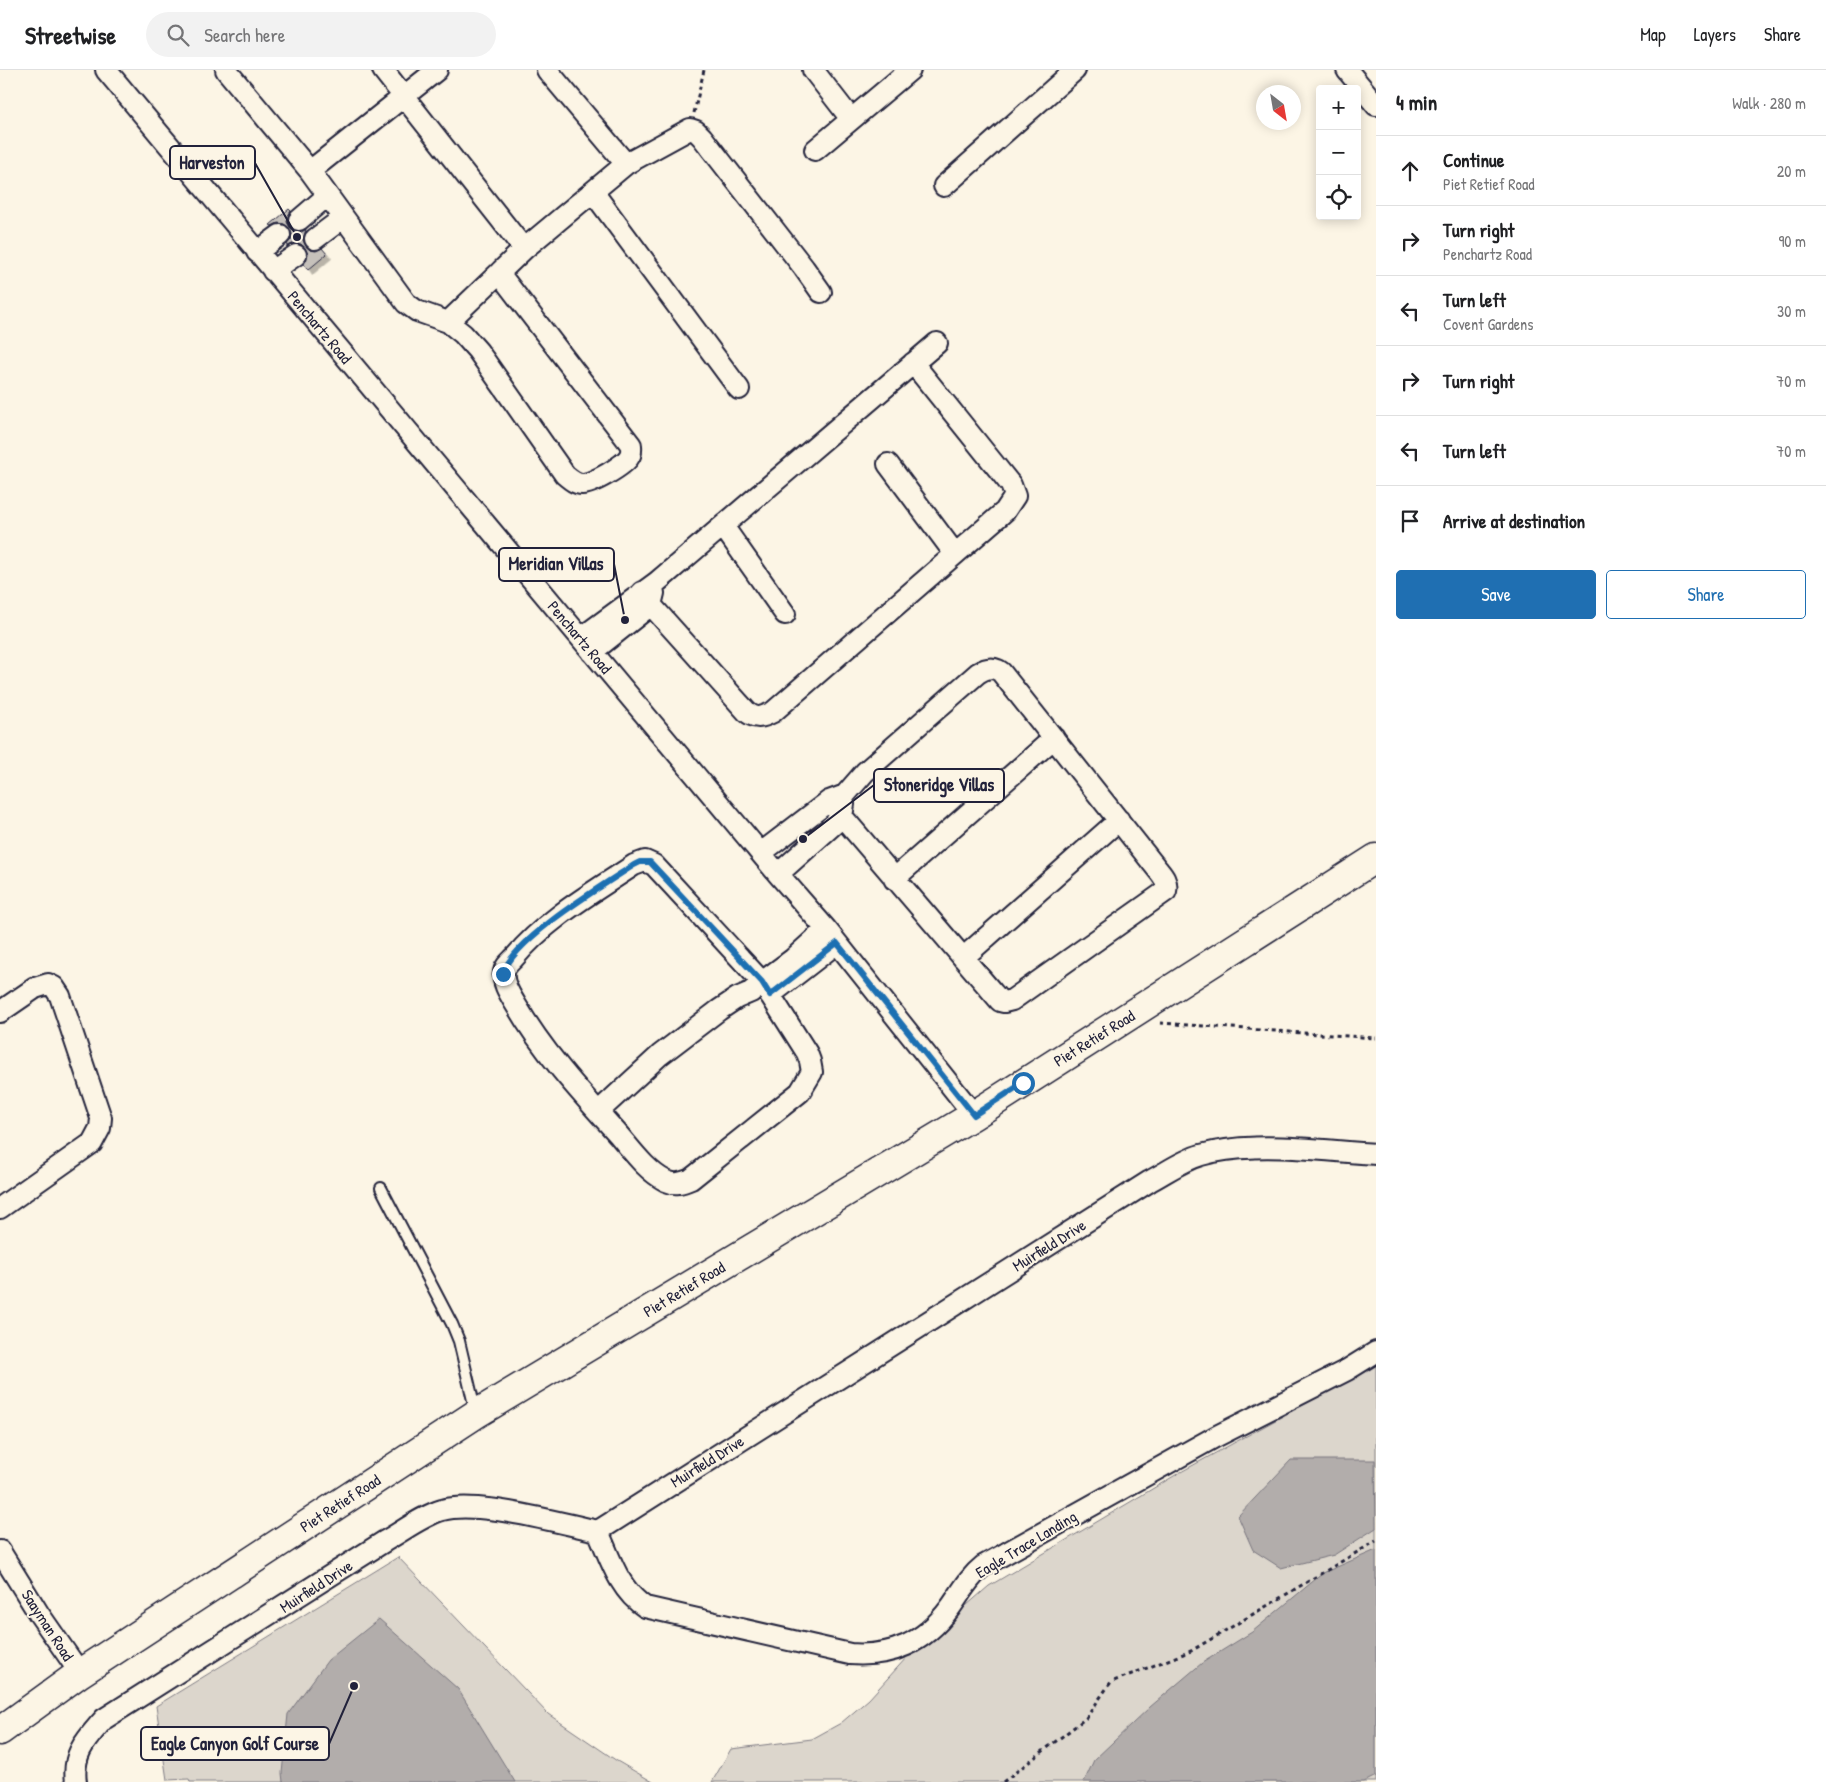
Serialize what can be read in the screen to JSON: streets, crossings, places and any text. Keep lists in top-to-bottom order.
{
  "streets": {
    "street": [
      "Penchartz Road",
      "Piet Retief Road",
      "Muirfield Drive",
      "Eagle Trace Landing",
      "Saayman Road"
    ]
  },
  "crossings": [
    ["Penchartz Road", "Piet Retief Road"],
    ["Piet Retief Road", "Saayman Road"],
    ["Muirfield Drive", "Eagle Trace Landing"]
  ],
  "places": [
    "Harveston",
    "Meridian Villas",
    "Stoneridge Villas",
    "Eagle Canyon Golf Course"
  ],
  "north": "bottom right",
  "page": {
    "header": "Streetwise",
    "search": "Search here",
    "nav": ["Map", "Layers", "Share"],
    "heading": ["4 min", "Walk · 280 m"],
    "map_buttons": ["+", "−"],
    "list": [
      ["Continue", "Piet Retief Road", "20 m"],
      ["Turn right", "Penchartz Road", "90 m"],
      ["Turn left", "Covent Gardens", "30 m"],
      ["Turn right", "70 m"],
      ["Turn left", "70 m"],
      "Arrive at destination"
    ],
    "buttons": ["Save", "Share"]
  }
}
